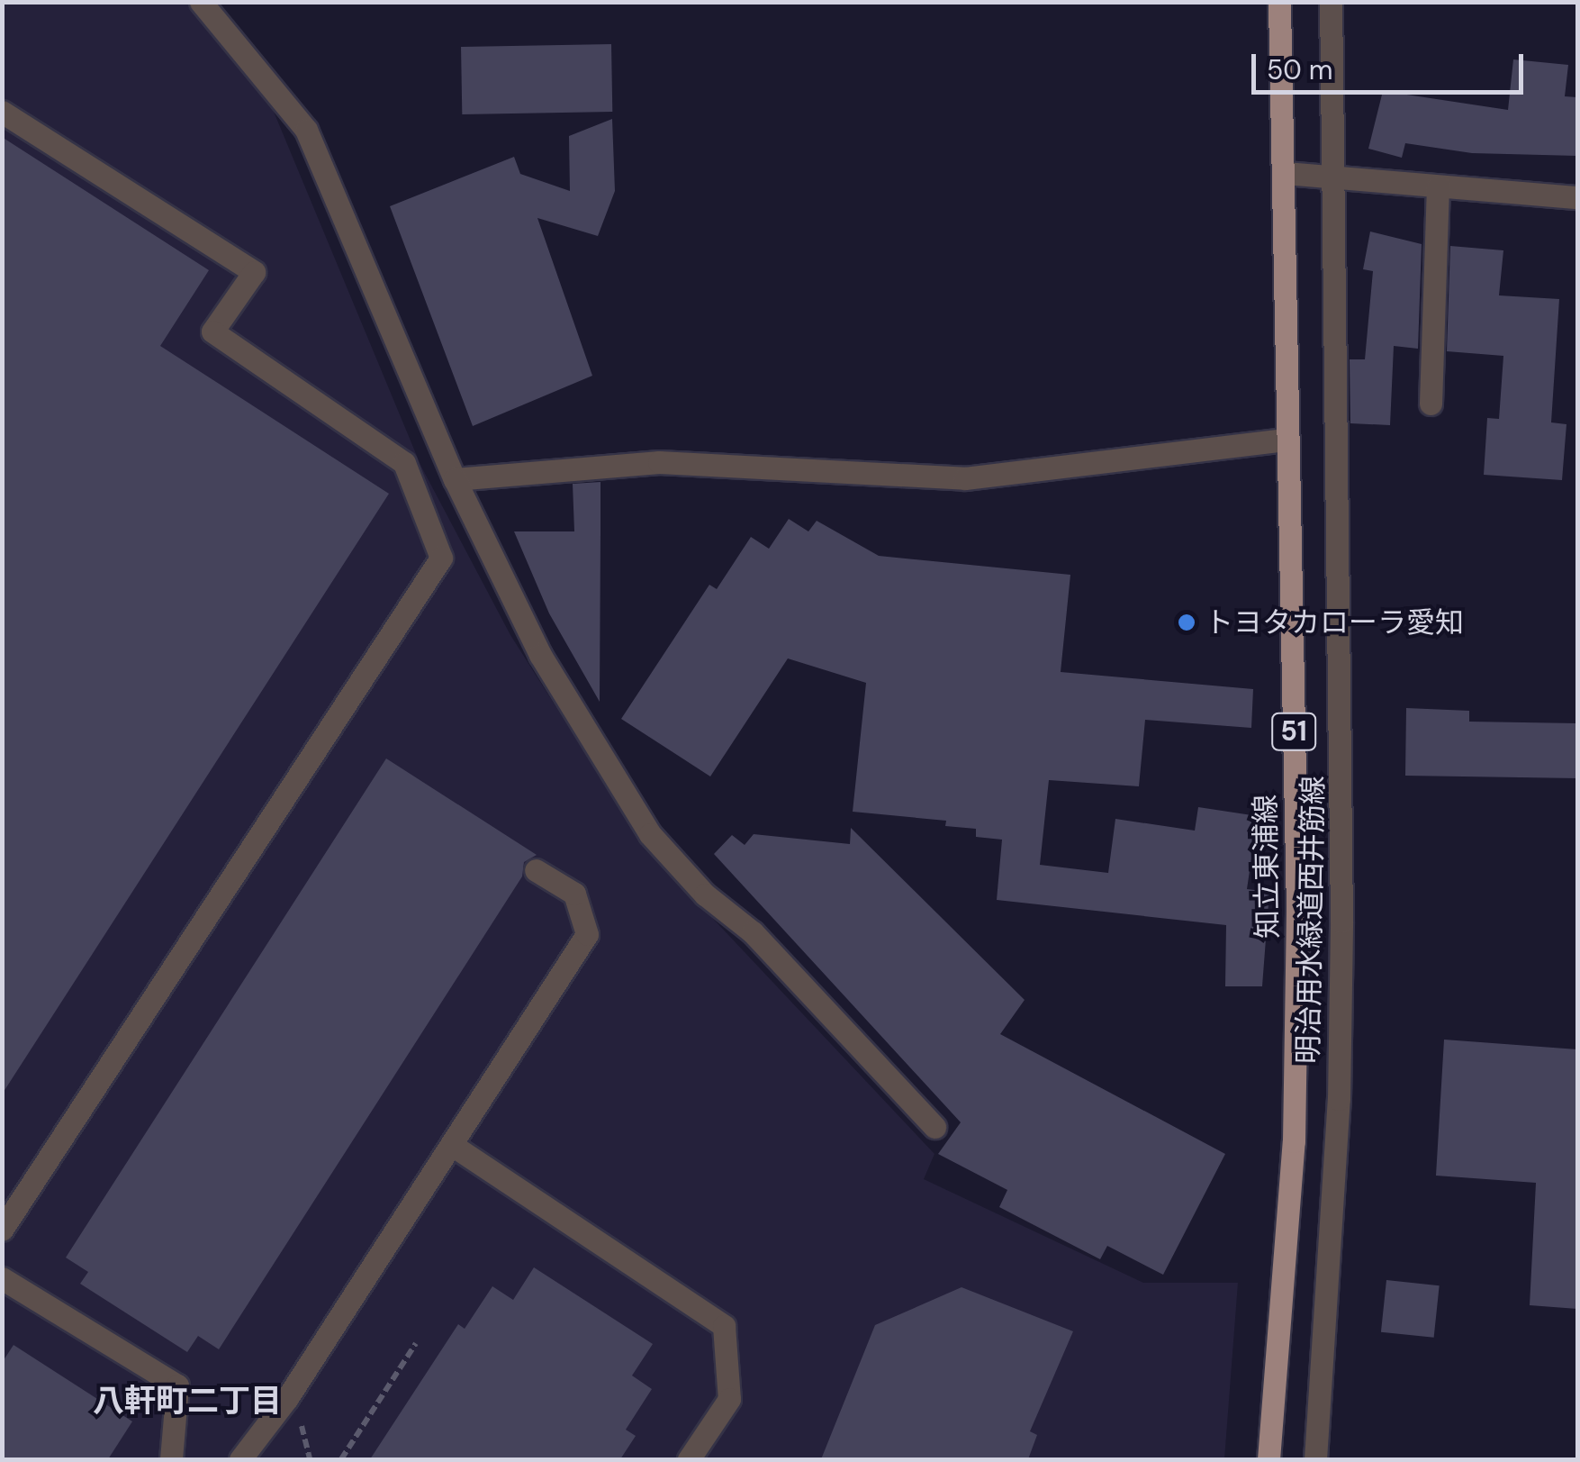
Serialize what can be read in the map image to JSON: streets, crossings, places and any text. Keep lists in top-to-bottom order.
{
  "streets": {
    "main road": ["51", "知立東浦線"],
    "street": ["明治用水緑道西井筋線"]
  },
  "districts": ["八軒町二丁目"],
  "places": ["トヨタカローラ愛知"],
  "scale_bar": "50 m"
}
